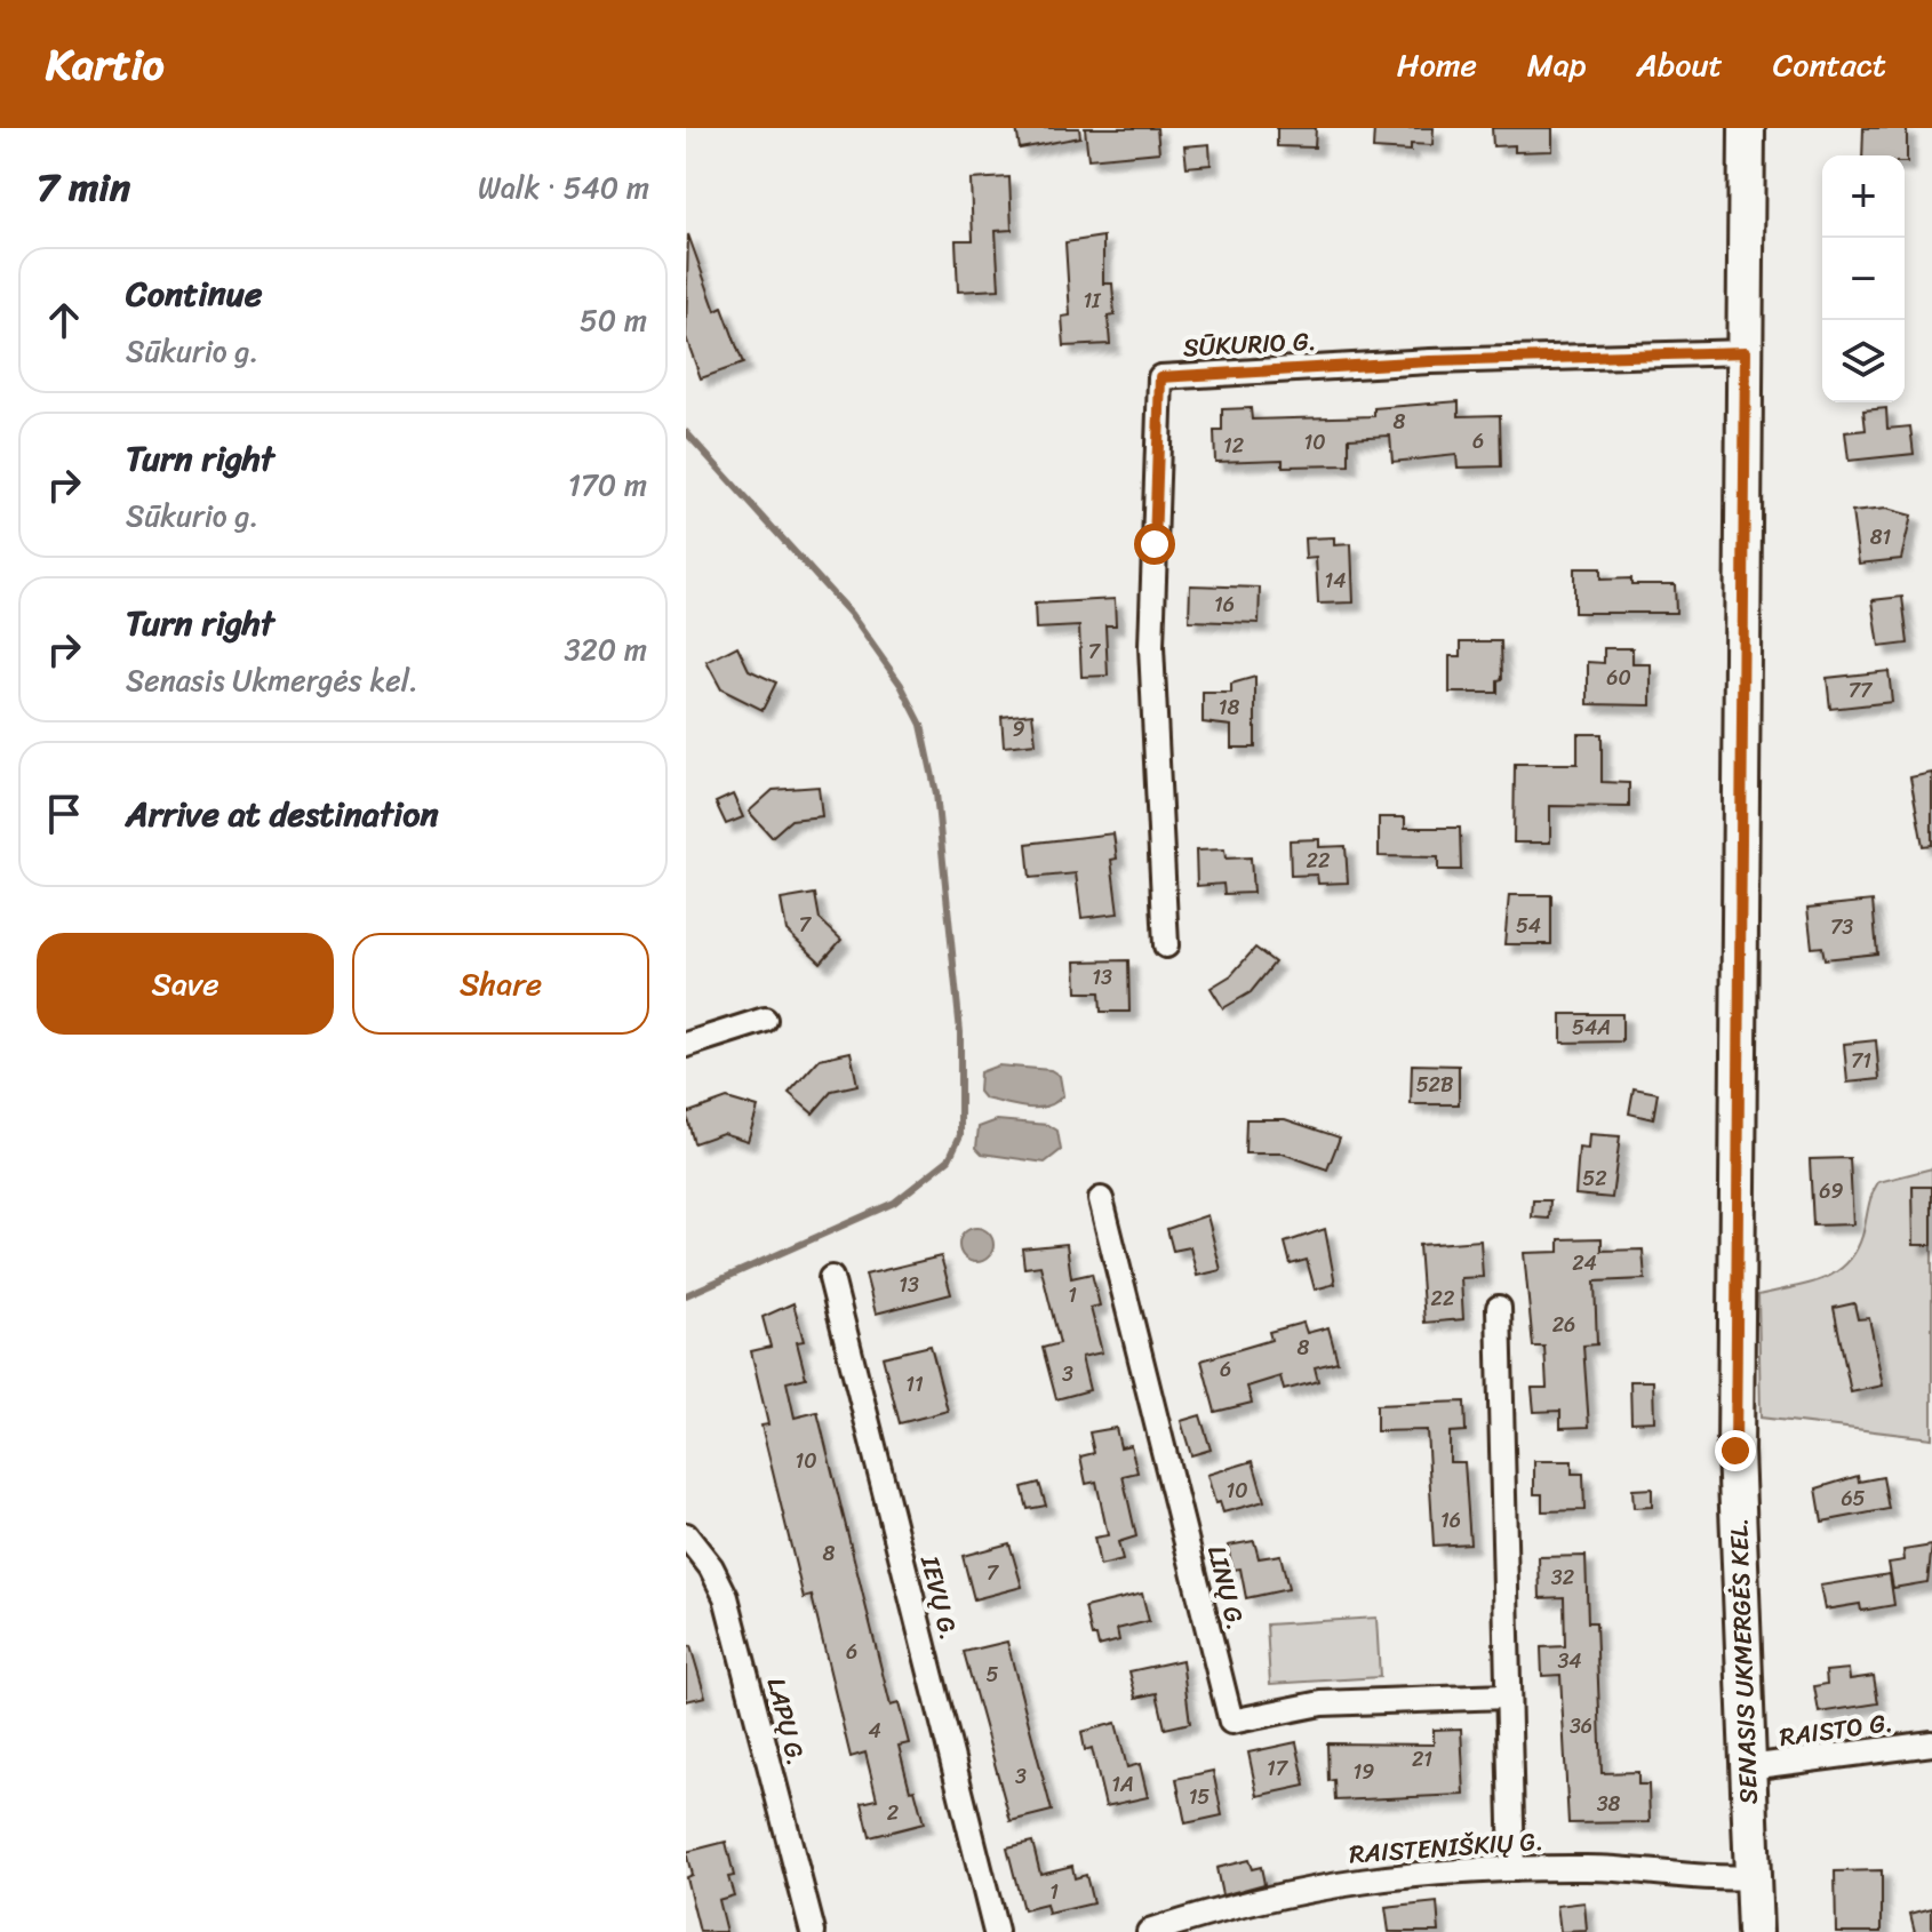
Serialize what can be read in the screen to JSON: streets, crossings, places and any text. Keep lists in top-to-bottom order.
{
  "streets": {
    "main road": ["SENASIS UKMERGĖS KEL."],
    "street": [
      "SŪKURIO G.",
      "LINŲ G.",
      "IEVŲ G.",
      "LAPŲ G.",
      "RAISTO G.",
      "RAISTENIŠKIŲ G."
    ]
  },
  "crossings": [
    ["SŪKURIO G.", "SENASIS UKMERGĖS KEL."],
    ["SENASIS UKMERGĖS KEL.", "RAISTO G."],
    ["SENASIS UKMERGĖS KEL.", "RAISTENIŠKIŲ G."]
  ],
  "house_numbers": [
    "1I",
    "8",
    "6",
    "10",
    "12",
    "81",
    "14",
    "16",
    "7",
    "60",
    "77",
    "18",
    "9",
    "22",
    "7",
    "54",
    "73",
    "13",
    "54A",
    "71",
    "52B",
    "52",
    "69",
    "24",
    "13",
    "1",
    "22",
    "26",
    "8",
    "6",
    "3",
    "11",
    "10",
    "10",
    "65",
    "16",
    "8",
    "7",
    "32",
    "6",
    "34",
    "5",
    "36",
    "4",
    "21",
    "17",
    "19",
    "3",
    "1A",
    "15",
    "38",
    "2",
    "1"
  ],
  "page": {
    "header": "Kartio",
    "nav": [
      "Home",
      "Map",
      "About",
      "Contact"
    ],
    "heading": ["7 min", "Walk · 540 m"],
    "map_buttons": ["+", "−"],
    "list": [
      ["Continue", "Sūkurio g.", "50 m"],
      ["Turn right", "Sūkurio g.", "170 m"],
      ["Turn right", "Senasis Ukmergės kel.", "320 m"],
      "Arrive at destination"
    ],
    "buttons": ["Save", "Share"]
  }
}
